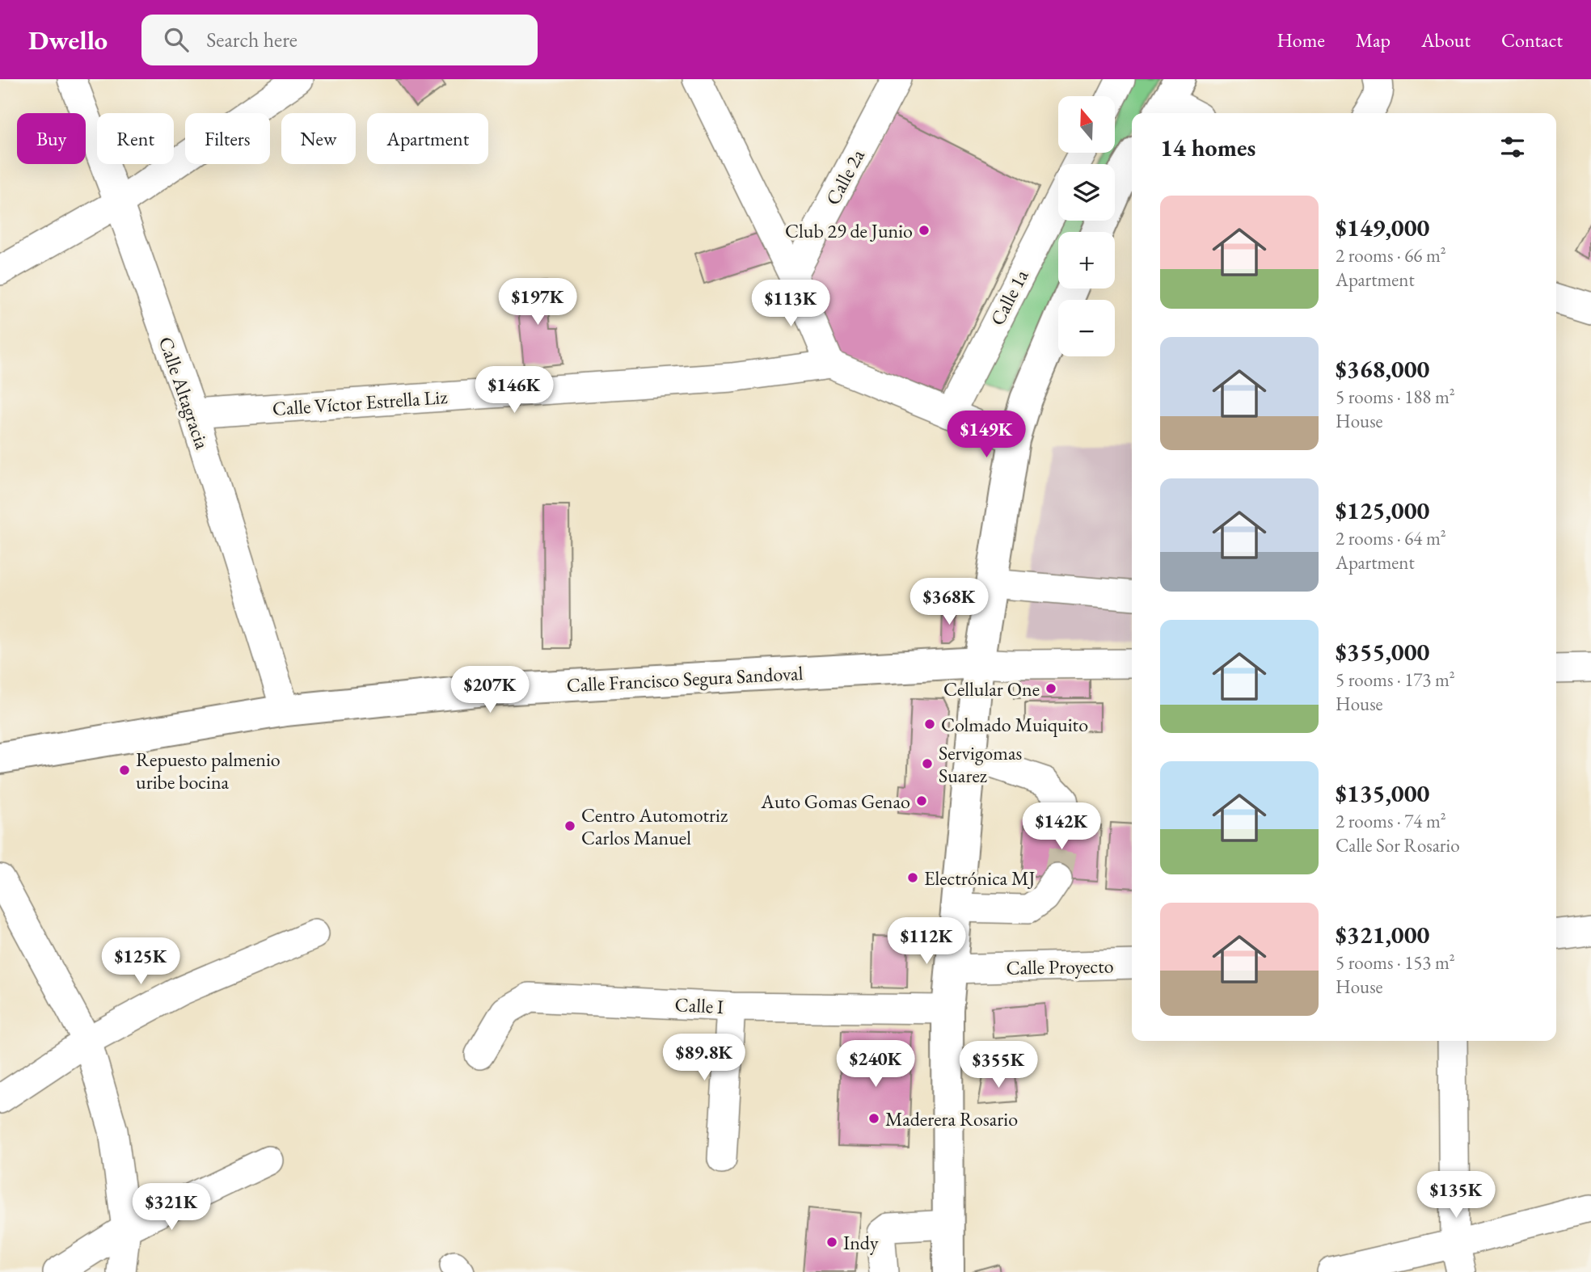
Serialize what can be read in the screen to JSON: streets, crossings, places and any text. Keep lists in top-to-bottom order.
{
  "streets": {
    "main road": ["Calle Francisco Segura Sandoval"],
    "street": [
      "Calle 2a",
      "Calle 1a",
      "Calle Altagracia",
      "Calle Víctor Estrella Liz",
      "Calle Proyecto",
      "Calle I"
    ]
  },
  "crossings": [
    ["Calle Altagracia", "Calle Víctor Estrella Liz"],
    ["Calle Altagracia", "Calle Francisco Segura Sandoval"]
  ],
  "places": [
    "Club 29 de Junio",
    "Cellular One",
    "Colmado Muiquito",
    "Servigomas Suarez",
    "Repuesto palmenio uribe bocina",
    "Auto Gomas Genao",
    "Centro Automotriz Carlos Manuel",
    "Electrónica MJ",
    "Maderera Rosario",
    "Indy"
  ],
  "north": "top",
  "page": {
    "header": "Dwello",
    "search": "Search here",
    "nav": [
      "Home",
      "Map",
      "About",
      "Contact"
    ],
    "map_buttons": ["+", "−"],
    "chip": [
      "Buy",
      "Rent",
      "Filters",
      "New",
      "Apartment"
    ],
    "heading": "14 homes",
    "list": [
      {
        "name": "$149,000",
        "note": "2 rooms · 66 m² · Apartment"
      },
      {
        "name": "$368,000",
        "note": "5 rooms · 188 m² · House"
      },
      {
        "name": "$125,000",
        "note": "2 rooms · 64 m² · Apartment"
      },
      {
        "name": "$355,000",
        "note": "5 rooms · 173 m² · House"
      },
      {
        "name": "$135,000",
        "note": "2 rooms · 74 m² · Calle Sor Rosario"
      },
      {
        "name": "$321,000",
        "note": "5 rooms · 153 m² · House"
      }
    ],
    "price": [
      "$197K",
      "$113K",
      "$146K",
      "$149K",
      "$368K",
      "$207K",
      "$142K",
      "$112K",
      "$125K",
      "$89.8K",
      "$240K",
      "$355K",
      "$135K",
      "$321K"
    ]
  }
}
